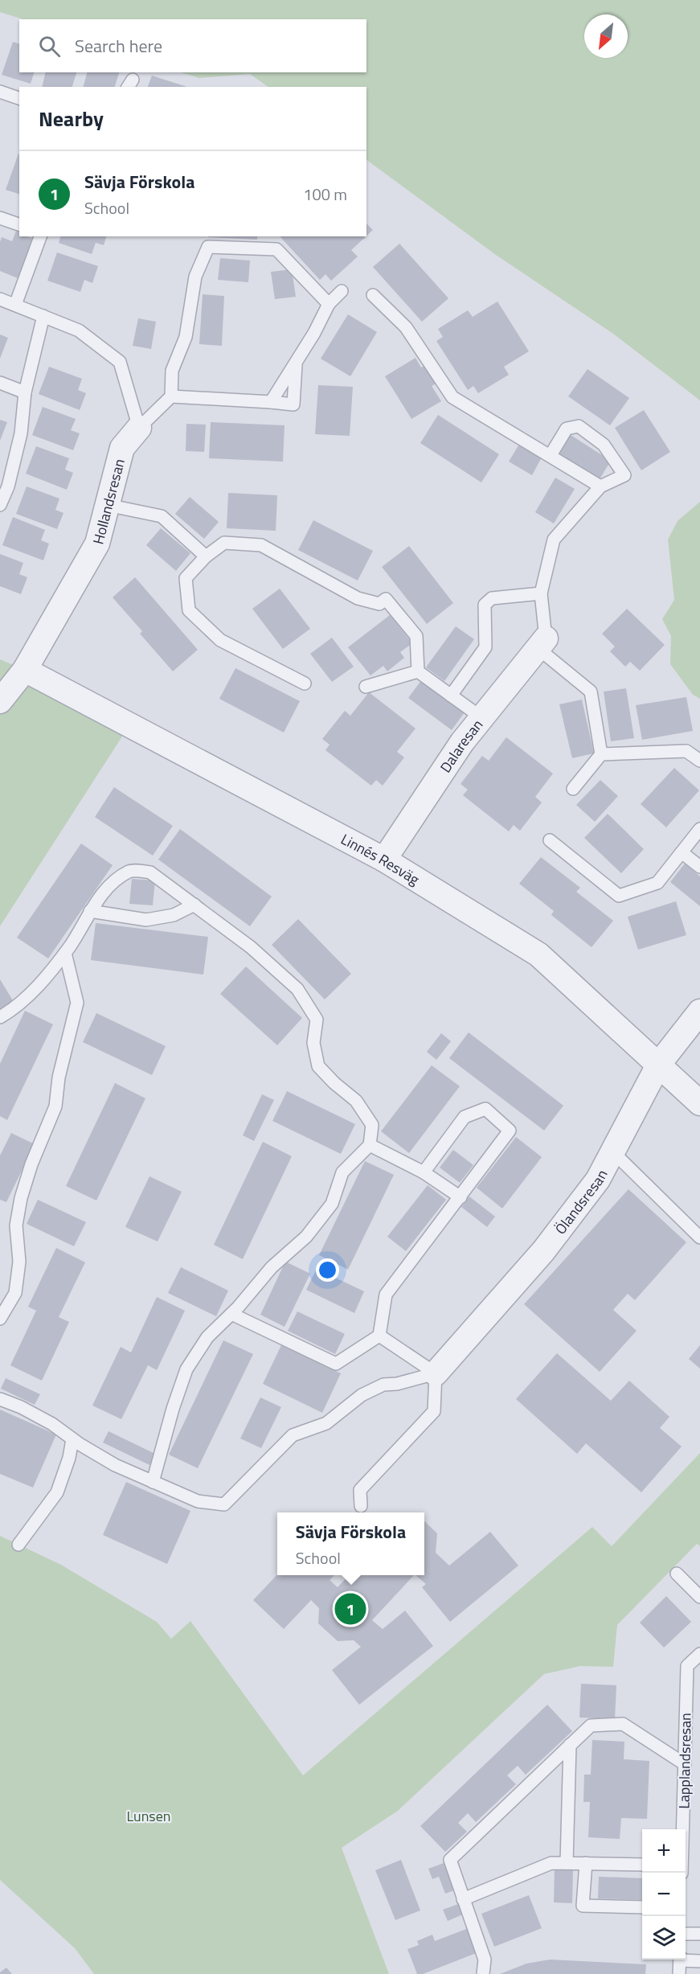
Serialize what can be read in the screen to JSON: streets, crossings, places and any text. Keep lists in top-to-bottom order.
{
  "streets": {
    "street": [
      "Hollandsresan",
      "Dalaresan",
      "Linnés Resväg",
      "Ölandsresan"
    ],
    "lane": ["Lapplandsresan"]
  },
  "crossings": [
    ["Hollandsresan", "Linnés Resväg"],
    ["Dalaresan", "Linnés Resväg"],
    ["Linnés Resväg", "Ölandsresan"]
  ],
  "parks": ["Lunsen"],
  "north": "bottom left",
  "page": {
    "search": "Search here",
    "heading": "Nearby",
    "list": [
      {
        "mark": "1",
        "name": "Sävja Förskola",
        "note": "School",
        "value": "100 m"
      }
    ],
    "popup": ["Sävja Förskola", "School"],
    "pins": "1",
    "map_buttons": ["+", "−"]
  }
}
